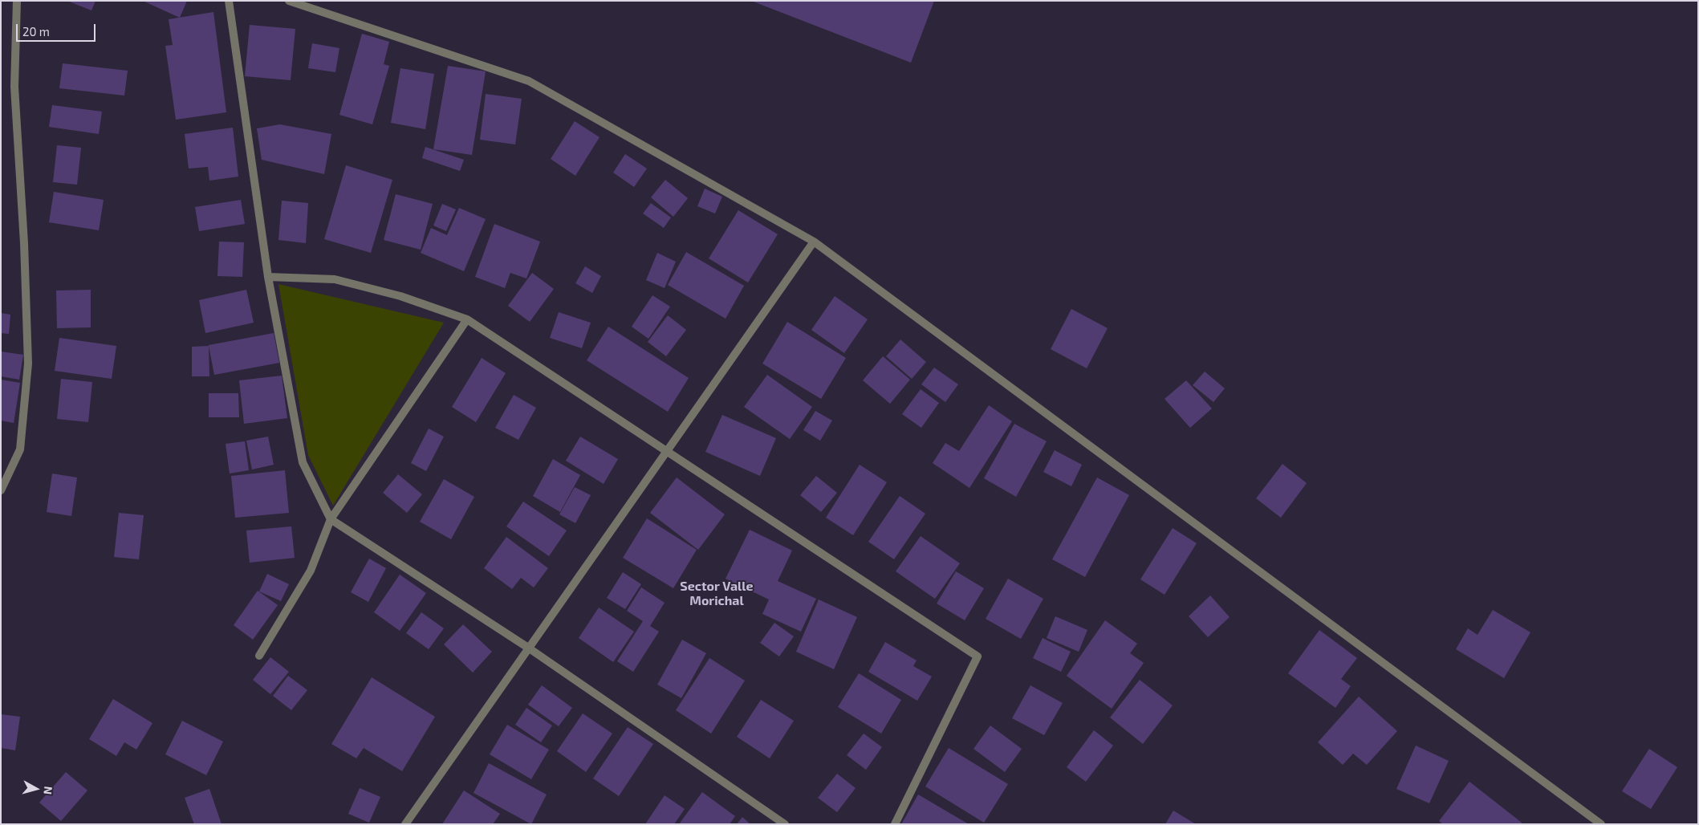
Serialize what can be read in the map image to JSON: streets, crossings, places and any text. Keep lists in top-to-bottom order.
{
  "districts": ["Sector Valle Morichal"],
  "scale_bar": "20 m",
  "north": "right"
}
